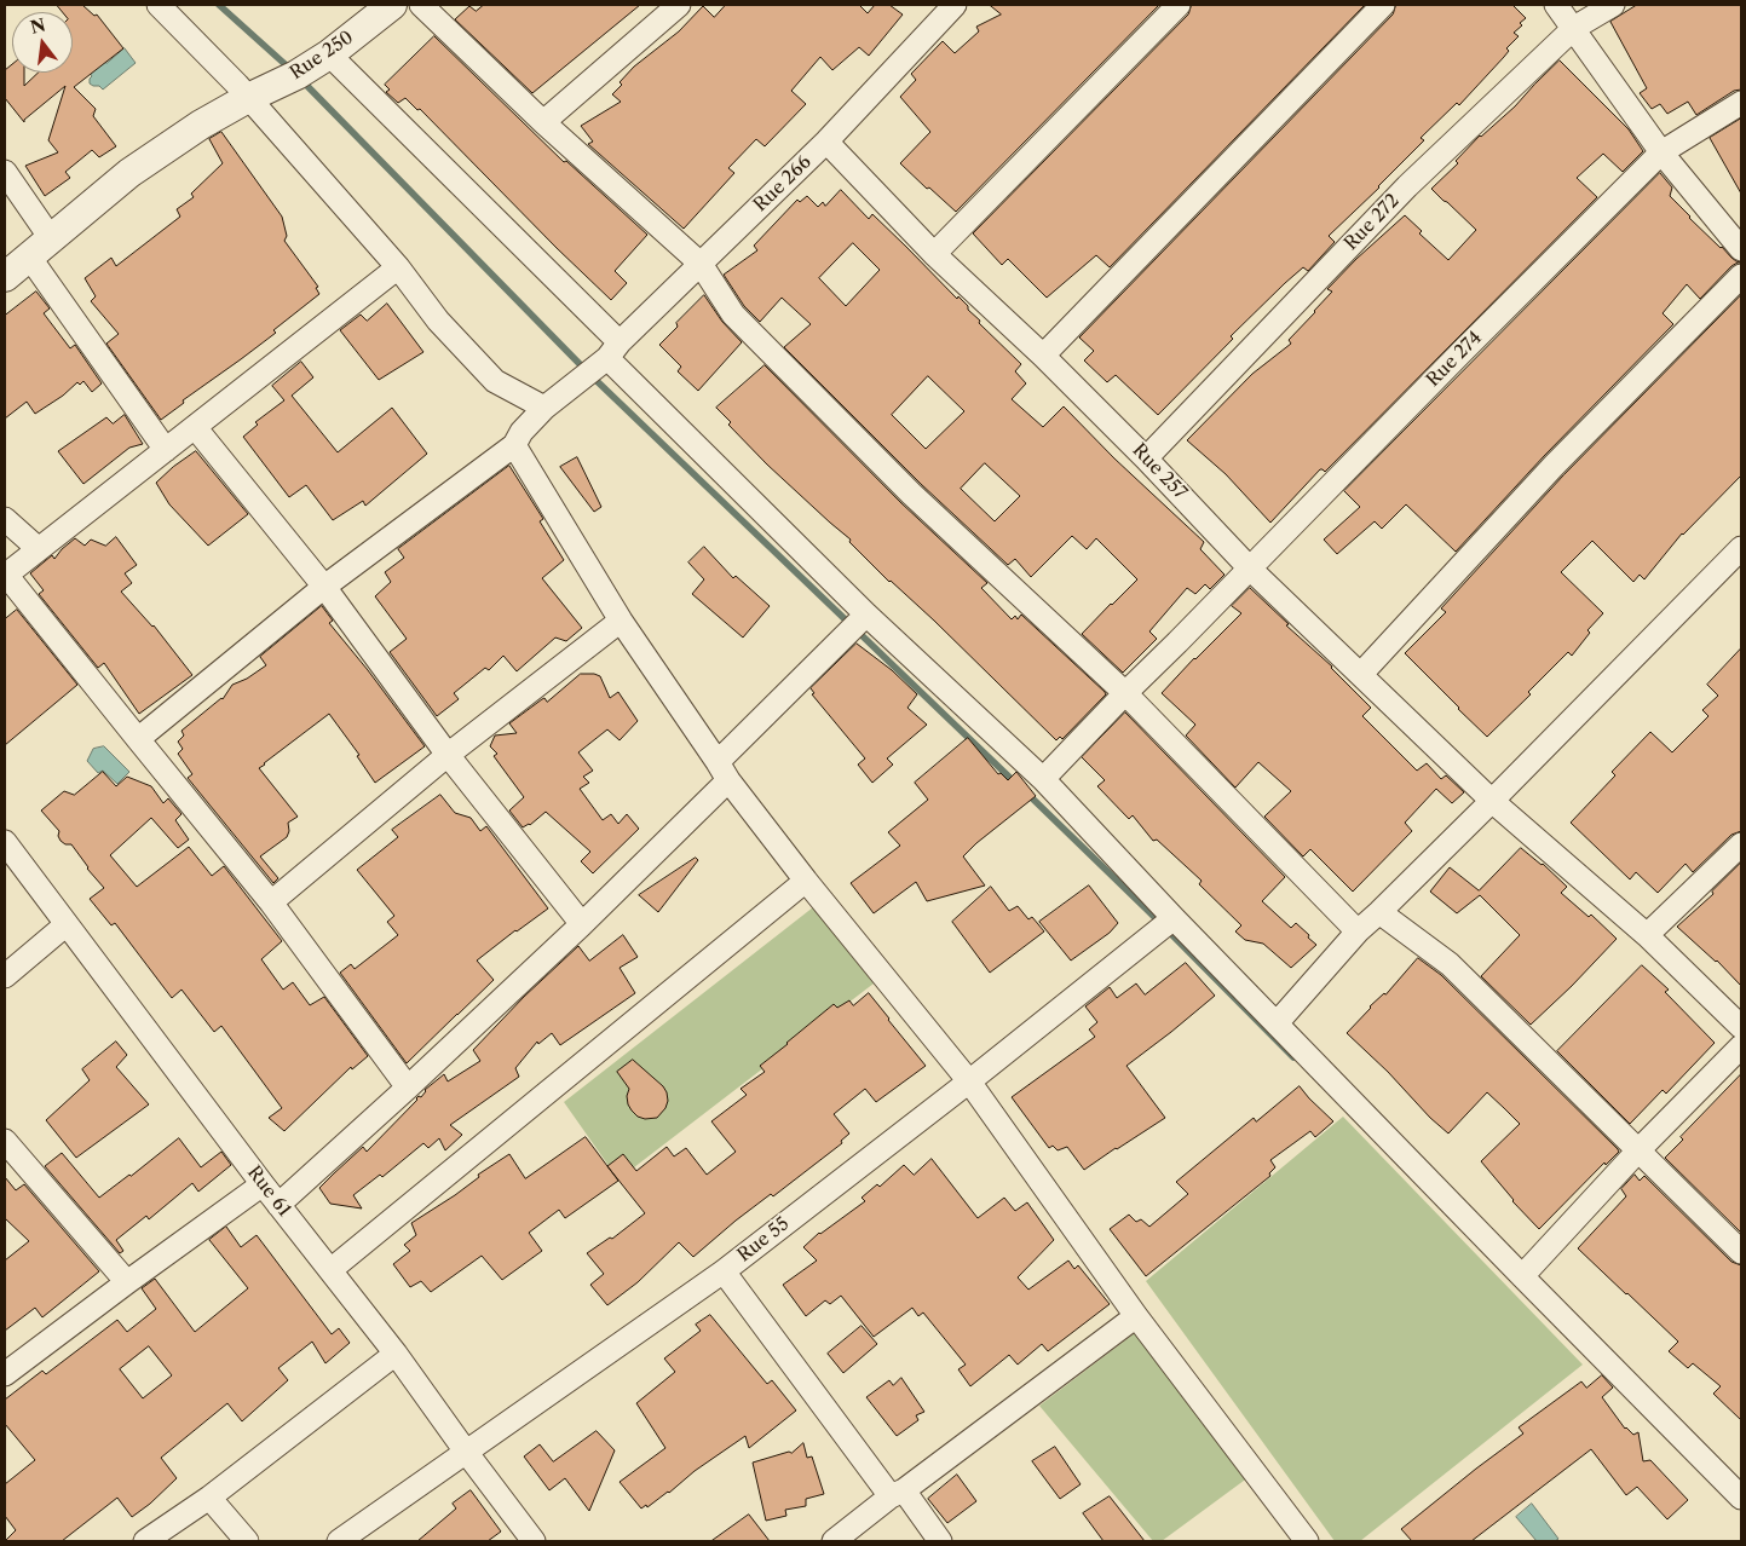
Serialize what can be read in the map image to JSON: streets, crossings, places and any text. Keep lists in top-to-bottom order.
{
  "streets": {
    "street": [
      "Rue 250",
      "Rue 266",
      "Rue 272",
      "Rue 274",
      "Rue 257",
      "Rue 61",
      "Rue 55"
    ]
  },
  "crossings": [
    ["Rue 266", "Rue 257"],
    ["Rue 272", "Rue 257"],
    ["Rue 274", "Rue 257"],
    ["Rue 61", "Rue 55"]
  ],
  "north": "top"
}
